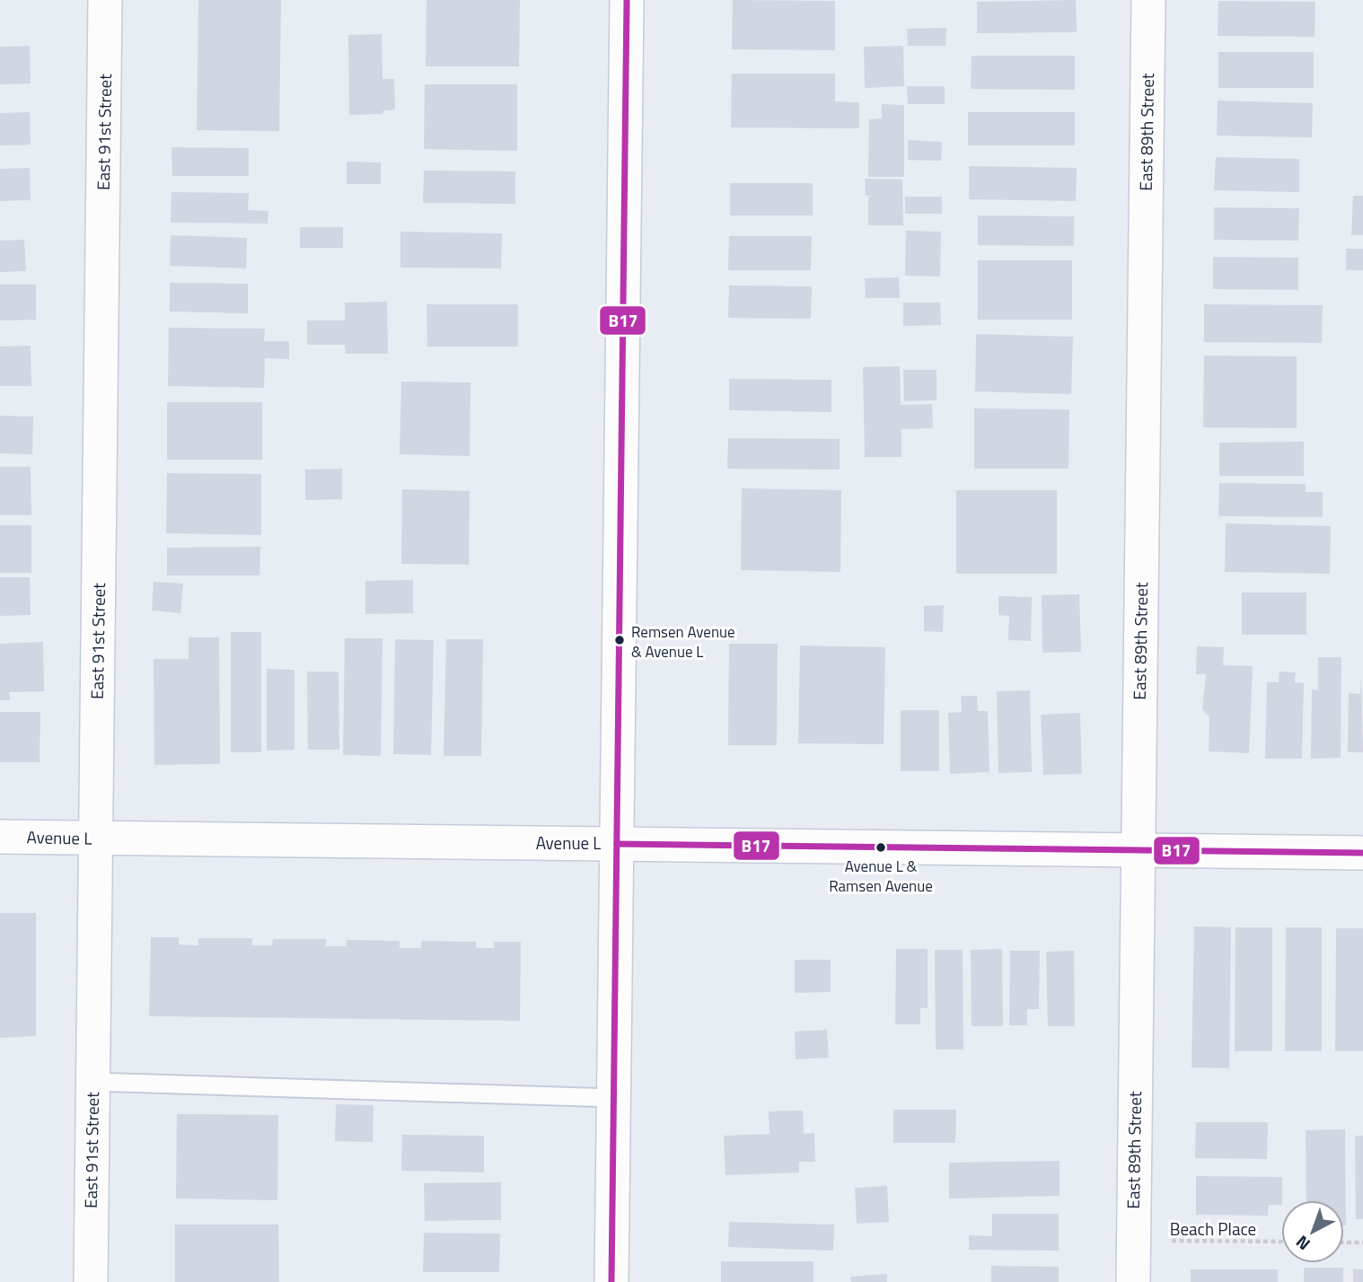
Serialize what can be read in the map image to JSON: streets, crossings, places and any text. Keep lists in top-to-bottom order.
{
  "streets": {
    "street": ["East 91st Street", "East 89th Street", "Avenue L"],
    "path": ["Beach Place"]
  },
  "crossings": [
    ["East 91st Street", "Avenue L"],
    ["East 89th Street", "Avenue L"],
    ["East 89th Street", "Beach Place"]
  ],
  "places": ["Remsen Avenue & Avenue L", "Avenue L & Ramsen Avenue"],
  "lines": ["transit line B17"],
  "north": "bottom left"
}
